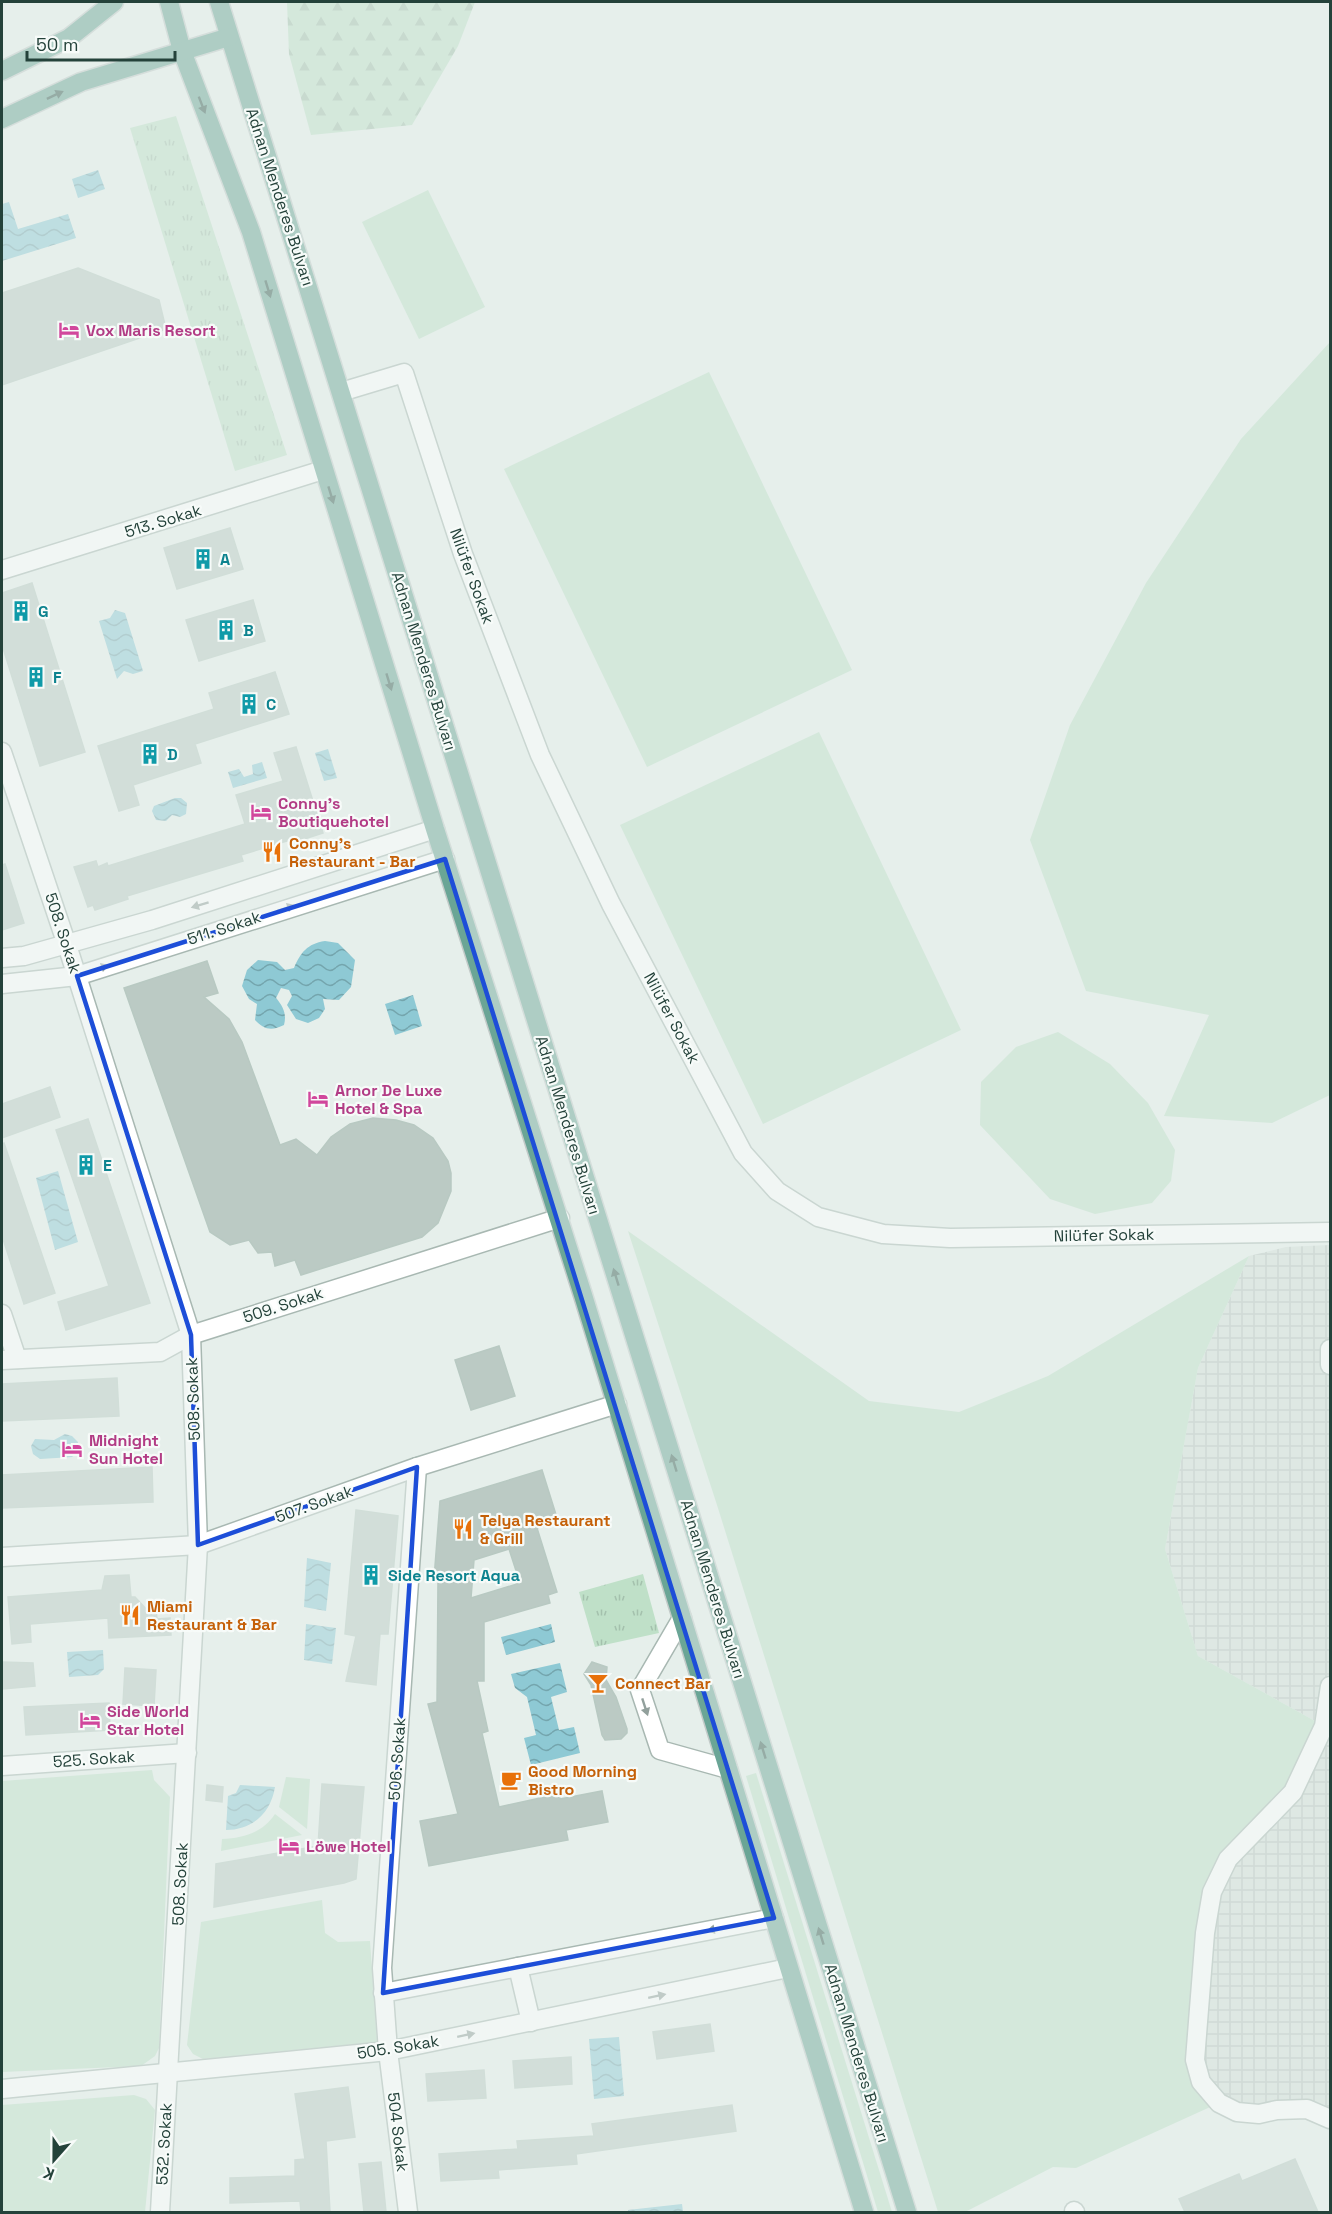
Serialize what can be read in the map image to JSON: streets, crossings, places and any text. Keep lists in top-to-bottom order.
{
  "streets": {
    "main road": ["Adnan Menderes Bulvarı"],
    "street": [
      "513. Sokak",
      "Nilüfer Sokak",
      "511. Sokak",
      "508. Sokak",
      "509. Sokak",
      "507. Sokak",
      "525. Sokak",
      "506. Sokak",
      "505. Sokak",
      "504 Sokak",
      "532. Sokak"
    ]
  },
  "crossings": [
    ["Adnan Menderes Bulvarı", "Nilüfer Sokak"],
    ["511. Sokak", "508. Sokak"],
    ["508. Sokak", "509. Sokak"],
    ["508. Sokak", "507. Sokak"],
    ["508. Sokak", "525. Sokak"],
    ["508. Sokak", "505. Sokak"],
    ["508. Sokak", "532. Sokak"],
    ["507. Sokak", "506. Sokak"],
    ["506. Sokak", "505. Sokak"],
    ["506. Sokak", "504 Sokak"],
    ["505. Sokak", "504 Sokak"],
    ["505. Sokak", "532. Sokak"]
  ],
  "places": {
    "hotel": [
      "Vox Maris Resort",
      "Conny's Boutiquehotel",
      "Arnor De Luxe Hotel & Spa",
      "Midnight Sun Hotel",
      "Side World Star Hotel",
      "Löwe Hotel"
    ],
    "building": [
      "A",
      "G",
      "B",
      "F",
      "C",
      "D",
      "E",
      "Side Resort Aqua"
    ],
    "restaurant": ["Conny's Restaurant - Bar", "Telya Restaurant & Grill", "Miami Restaurant & Bar"],
    "bar": ["Connect Bar"],
    "cafe": ["Good Morning Bistro"]
  },
  "scale_bar": "50 m",
  "north": "bottom"
}
